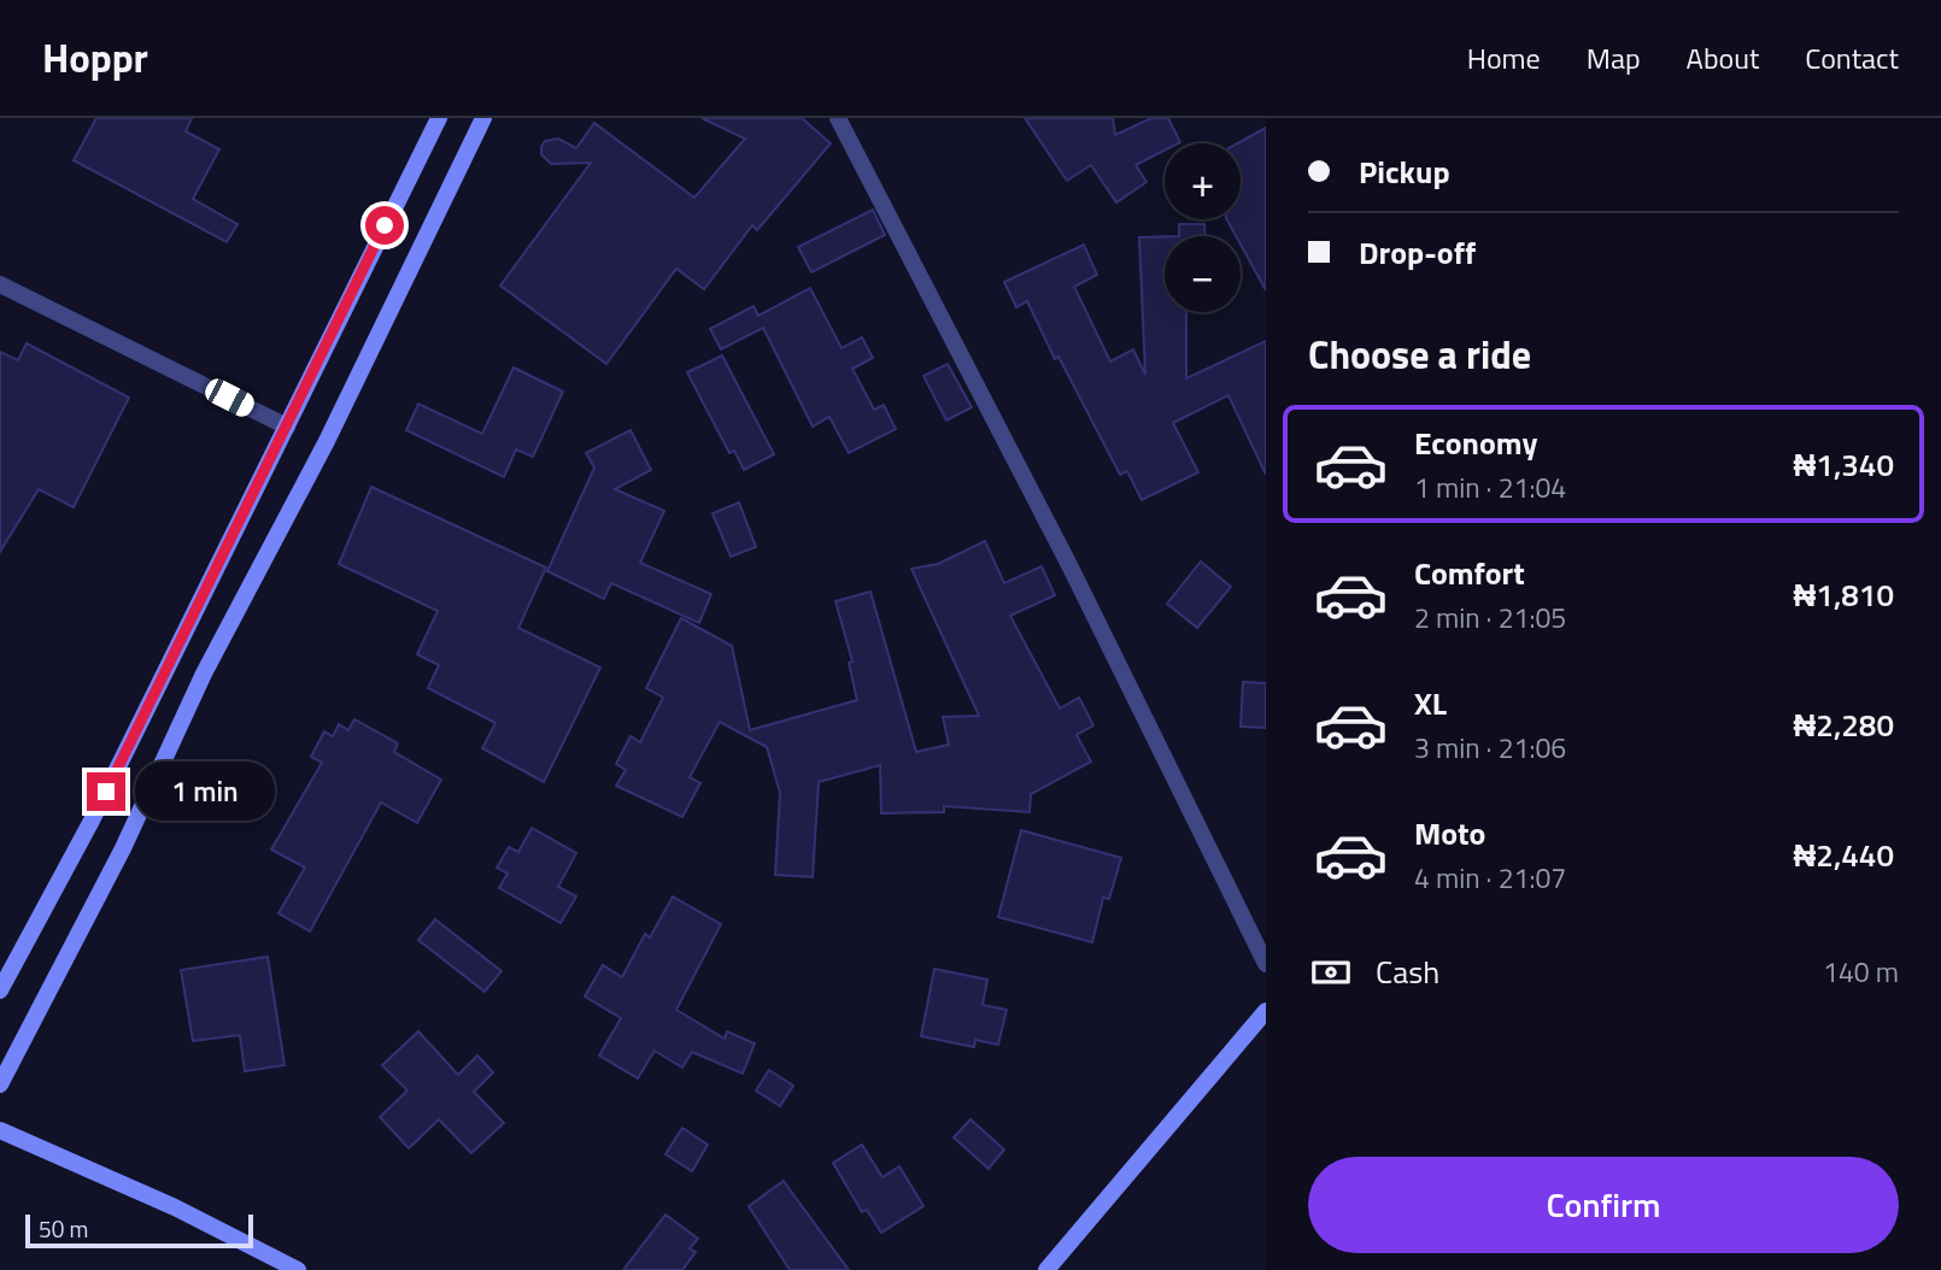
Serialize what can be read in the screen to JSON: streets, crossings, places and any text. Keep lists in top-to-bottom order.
{
  "scale_bar": "50 m",
  "page": {
    "header": "Hoppr",
    "nav": [
      "Home",
      "Map",
      "About",
      "Contact"
    ],
    "banner": ["Pickup", "Drop-off"],
    "map_buttons": ["+", "−"],
    "heading": "Choose a ride",
    "list": [
      {
        "name": "Economy",
        "note": "1 min · 21:04",
        "value": "₦1,340"
      },
      {
        "name": "Comfort",
        "note": "2 min · 21:05",
        "value": "₦1,810"
      },
      {
        "name": "XL",
        "note": "3 min · 21:06",
        "value": "₦2,280"
      },
      {
        "name": "Moto",
        "note": "4 min · 21:07",
        "value": "₦2,440"
      }
    ],
    "bubble": "1 min",
    "pay": ["Cash", "140 m"],
    "buttons": "Confirm",
    "scale": "50 m"
  }
}
